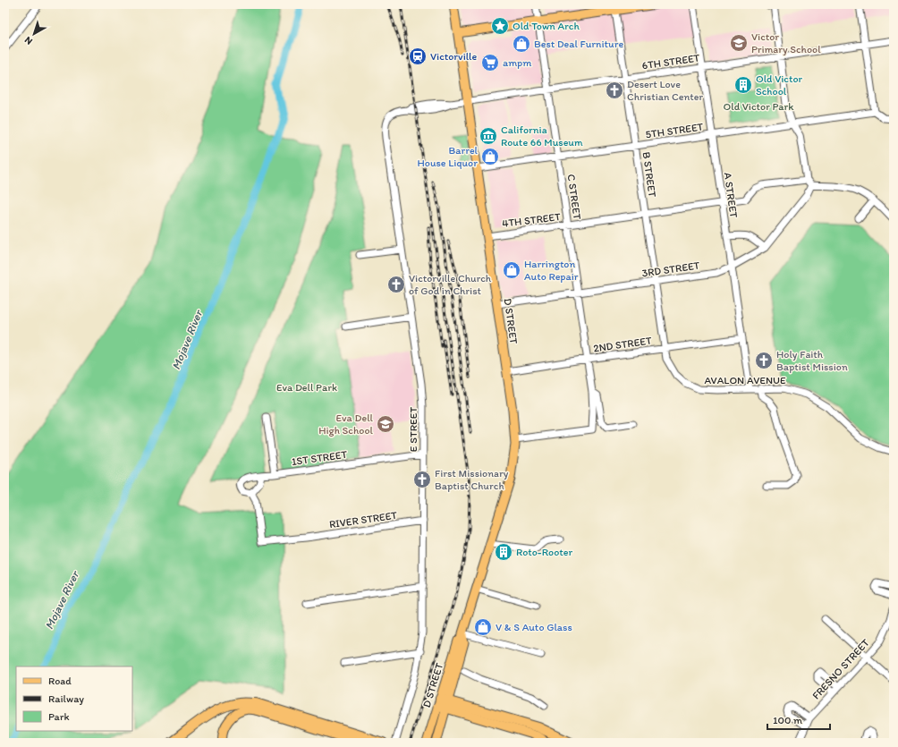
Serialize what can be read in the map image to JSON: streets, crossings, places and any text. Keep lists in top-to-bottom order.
{
  "streets": {
    "main road": ["D STREET"],
    "street": [
      "6TH STREET",
      "5TH STREET",
      "B STREET",
      "A STREET",
      "C STREET",
      "4TH STREET",
      "3RD STREET",
      "2ND STREET",
      "AVALON AVENUE",
      "E STREET",
      "1ST STREET",
      "RIVER STREET",
      "FRESNO STREET"
    ]
  },
  "crossings": [
    ["6TH STREET", "B STREET"],
    ["6TH STREET", "A STREET"],
    ["6TH STREET", "C STREET"],
    ["6TH STREET", "D STREET"],
    ["6TH STREET", "E STREET"],
    ["5TH STREET", "B STREET"],
    ["5TH STREET", "A STREET"],
    ["5TH STREET", "C STREET"],
    ["5TH STREET", "D STREET"],
    ["B STREET", "4TH STREET"],
    ["B STREET", "3RD STREET"],
    ["B STREET", "2ND STREET"],
    ["B STREET", "AVALON AVENUE"],
    ["A STREET", "4TH STREET"],
    ["A STREET", "3RD STREET"],
    ["A STREET", "2ND STREET"],
    ["A STREET", "AVALON AVENUE"],
    ["C STREET", "4TH STREET"],
    ["C STREET", "3RD STREET"],
    ["C STREET", "2ND STREET"],
    ["4TH STREET", "3RD STREET"],
    ["4TH STREET", "D STREET"],
    ["3RD STREET", "D STREET"],
    ["D STREET", "2ND STREET"],
    ["2ND STREET", "AVALON AVENUE"],
    ["E STREET", "1ST STREET"],
    ["E STREET", "RIVER STREET"],
    ["1ST STREET", "RIVER STREET"]
  ],
  "water": ["Mojave River"],
  "parks": ["Old Victor Park", "Eva Dell Park"],
  "places": {
    "place": ["Old Town Arch"],
    "school or university": ["Victor Primary School", "Eva Dell High School"],
    "shop": [
      "Best Deal Furniture",
      "Barrel House Liquor",
      "Harrington Auto Repair",
      "V & S Auto Glass"
    ],
    "station": ["Victorville"],
    "supermarket": ["ampm"],
    "building": ["Old Victor School", "Roto-Rooter"],
    "church": [
      "Desert Love Christian Center",
      "Victorville Church of God in Christ",
      "Holy Faith Baptist Mission",
      "First Missionary Baptist Church"
    ],
    "museum": ["California Route 66 Museum"]
  },
  "legend": ["Road", "Railway", "Park"],
  "scale_bar": "100 m",
  "north": "bottom left"
}
